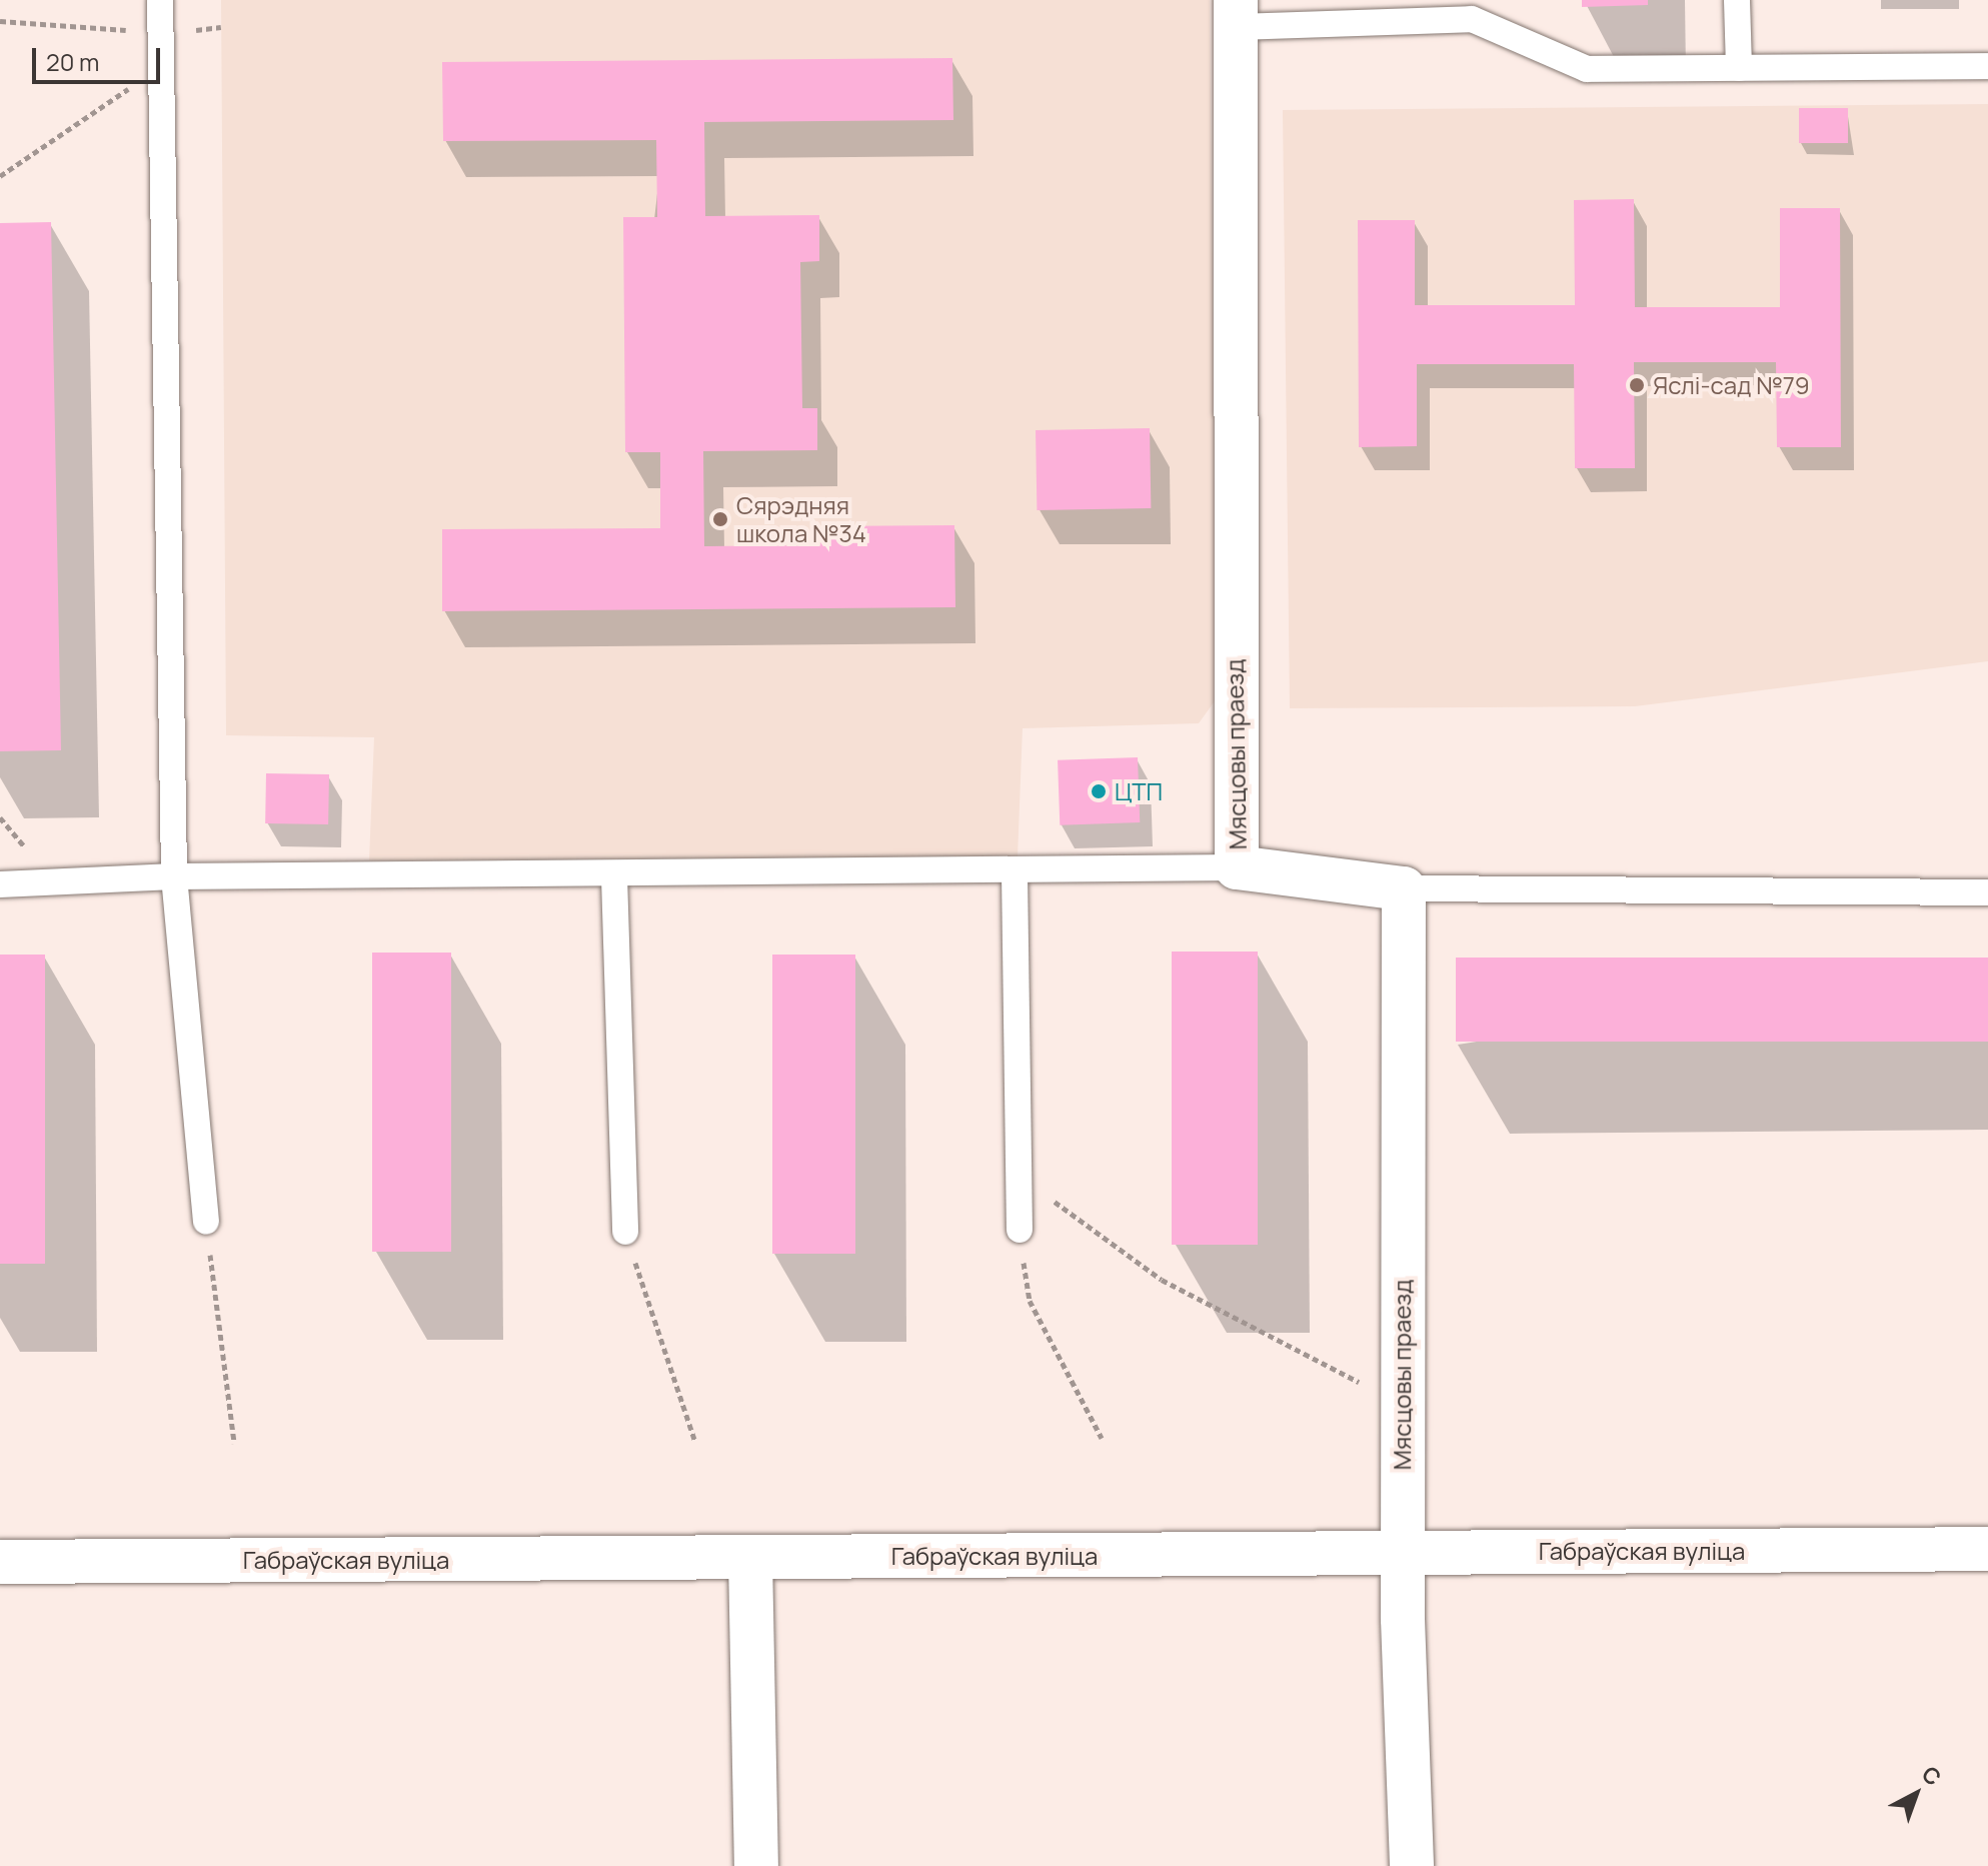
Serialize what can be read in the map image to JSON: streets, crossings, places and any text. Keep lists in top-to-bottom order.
{
  "streets": {
    "street": ["Мясцовы праезд", "Габраўская вуліца"]
  },
  "crossings": [
    ["Мясцовы праезд", "Габраўская вуліца"]
  ],
  "places": ["Яслі-сад №79", "Сярэдняя школа №34", "ЦТП"],
  "scale_bar": "20 m",
  "north": "top right"
}
